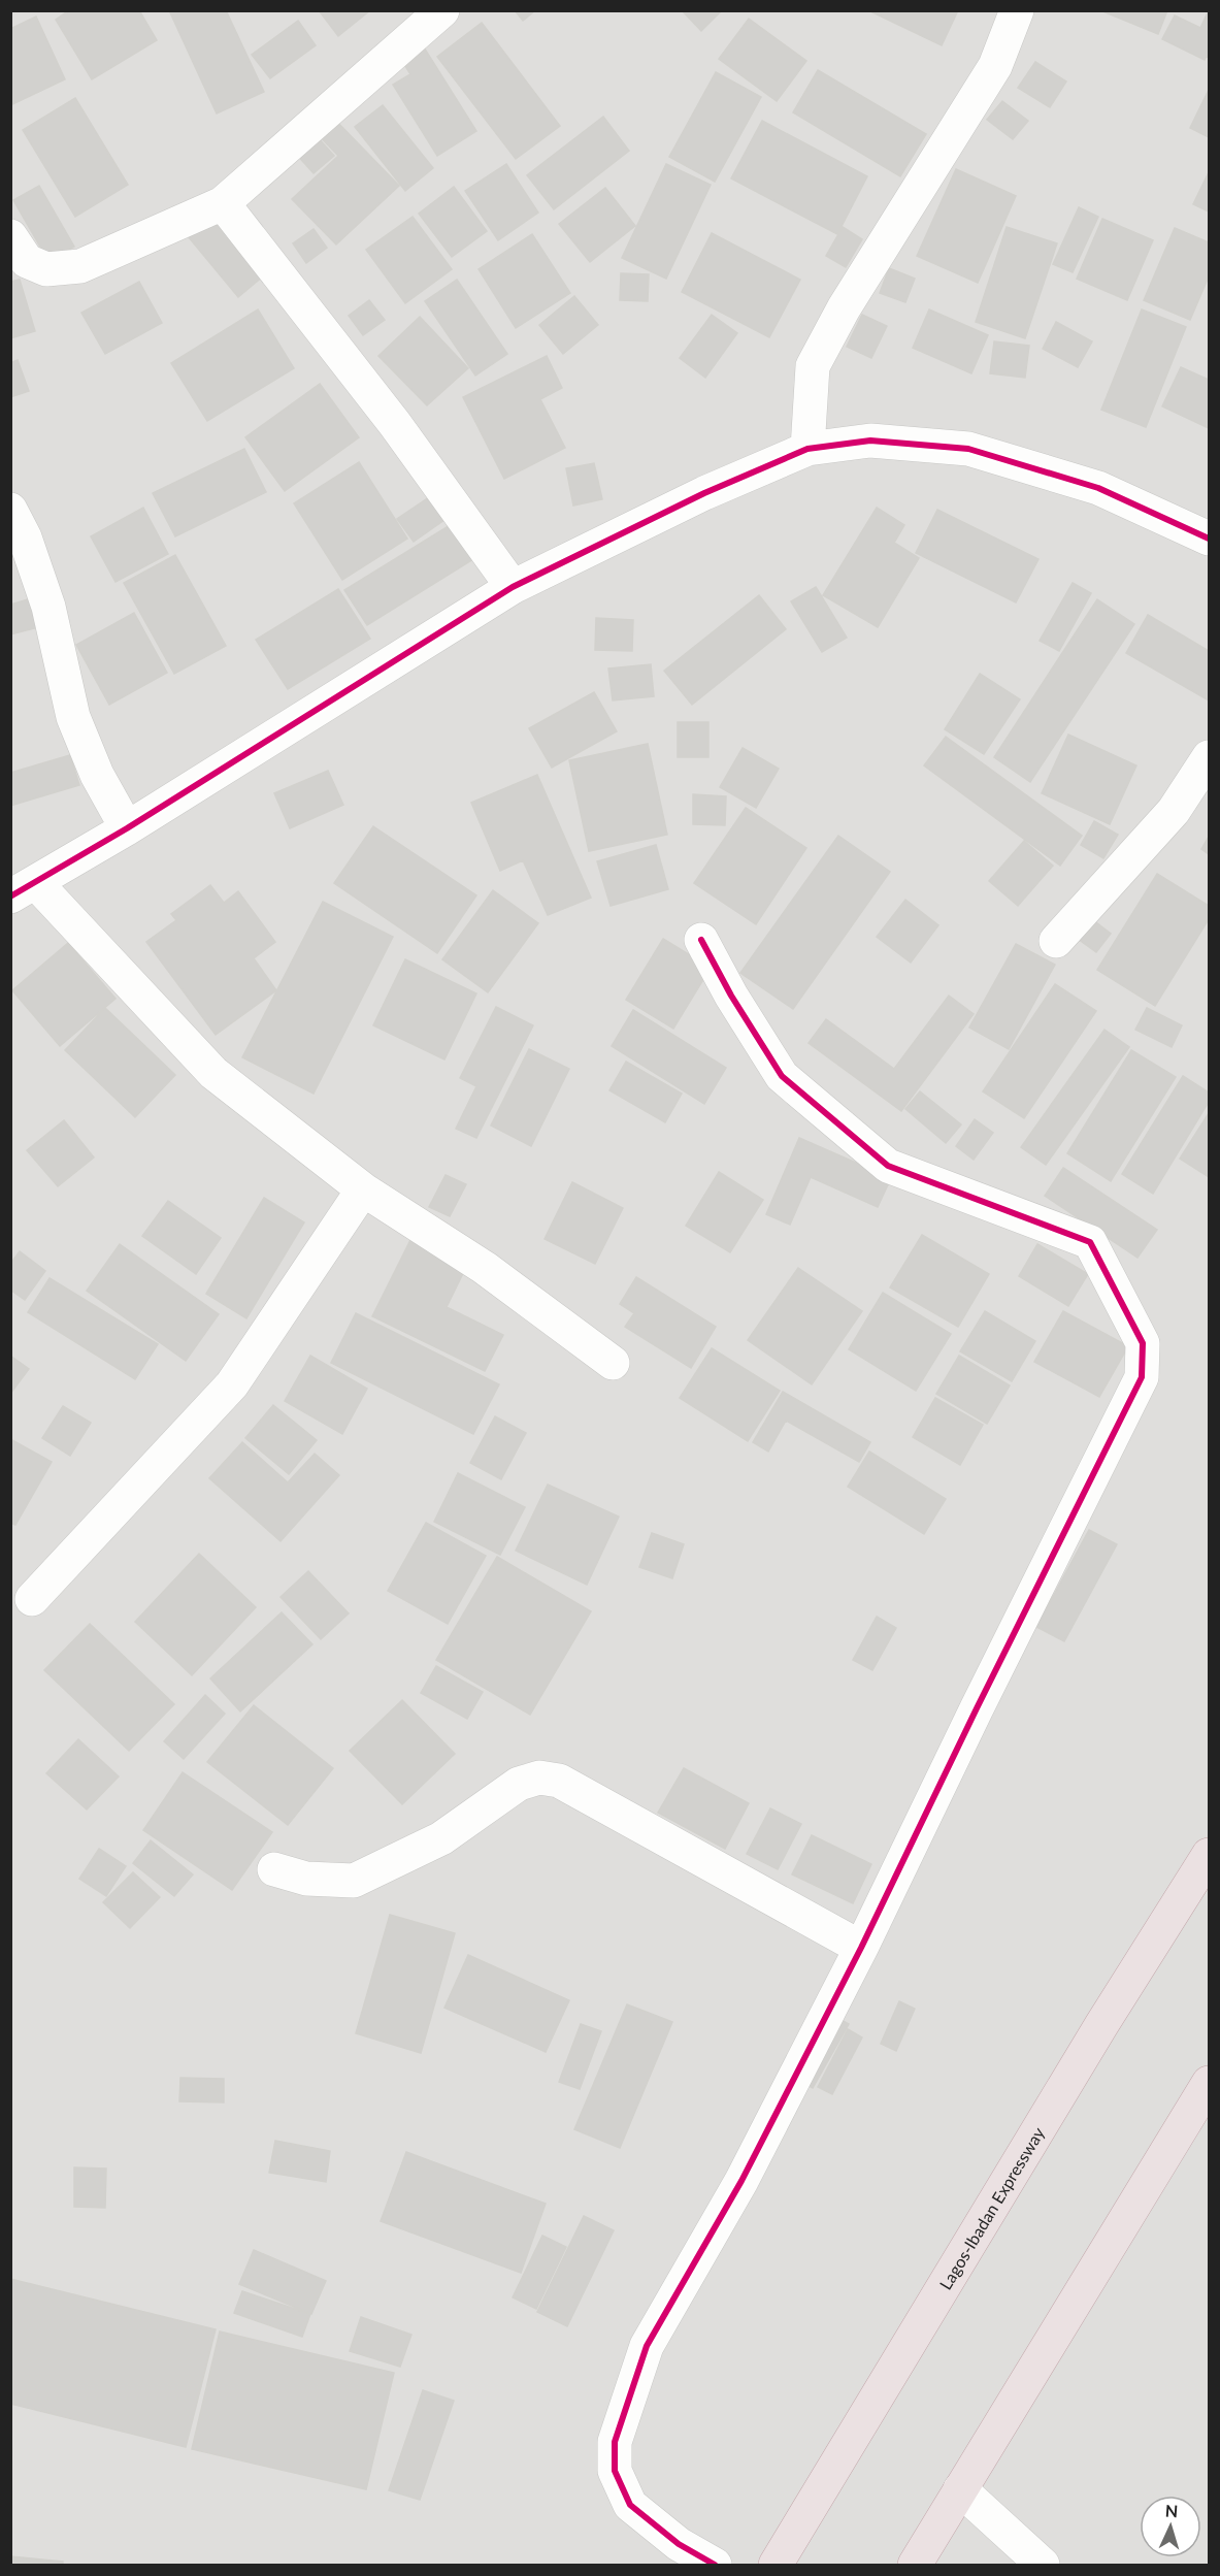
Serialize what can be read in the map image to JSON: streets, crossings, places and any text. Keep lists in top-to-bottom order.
{
  "streets": {
    "highway": ["Lagos-Ibadan Expressway"]
  },
  "north": "top"
}
